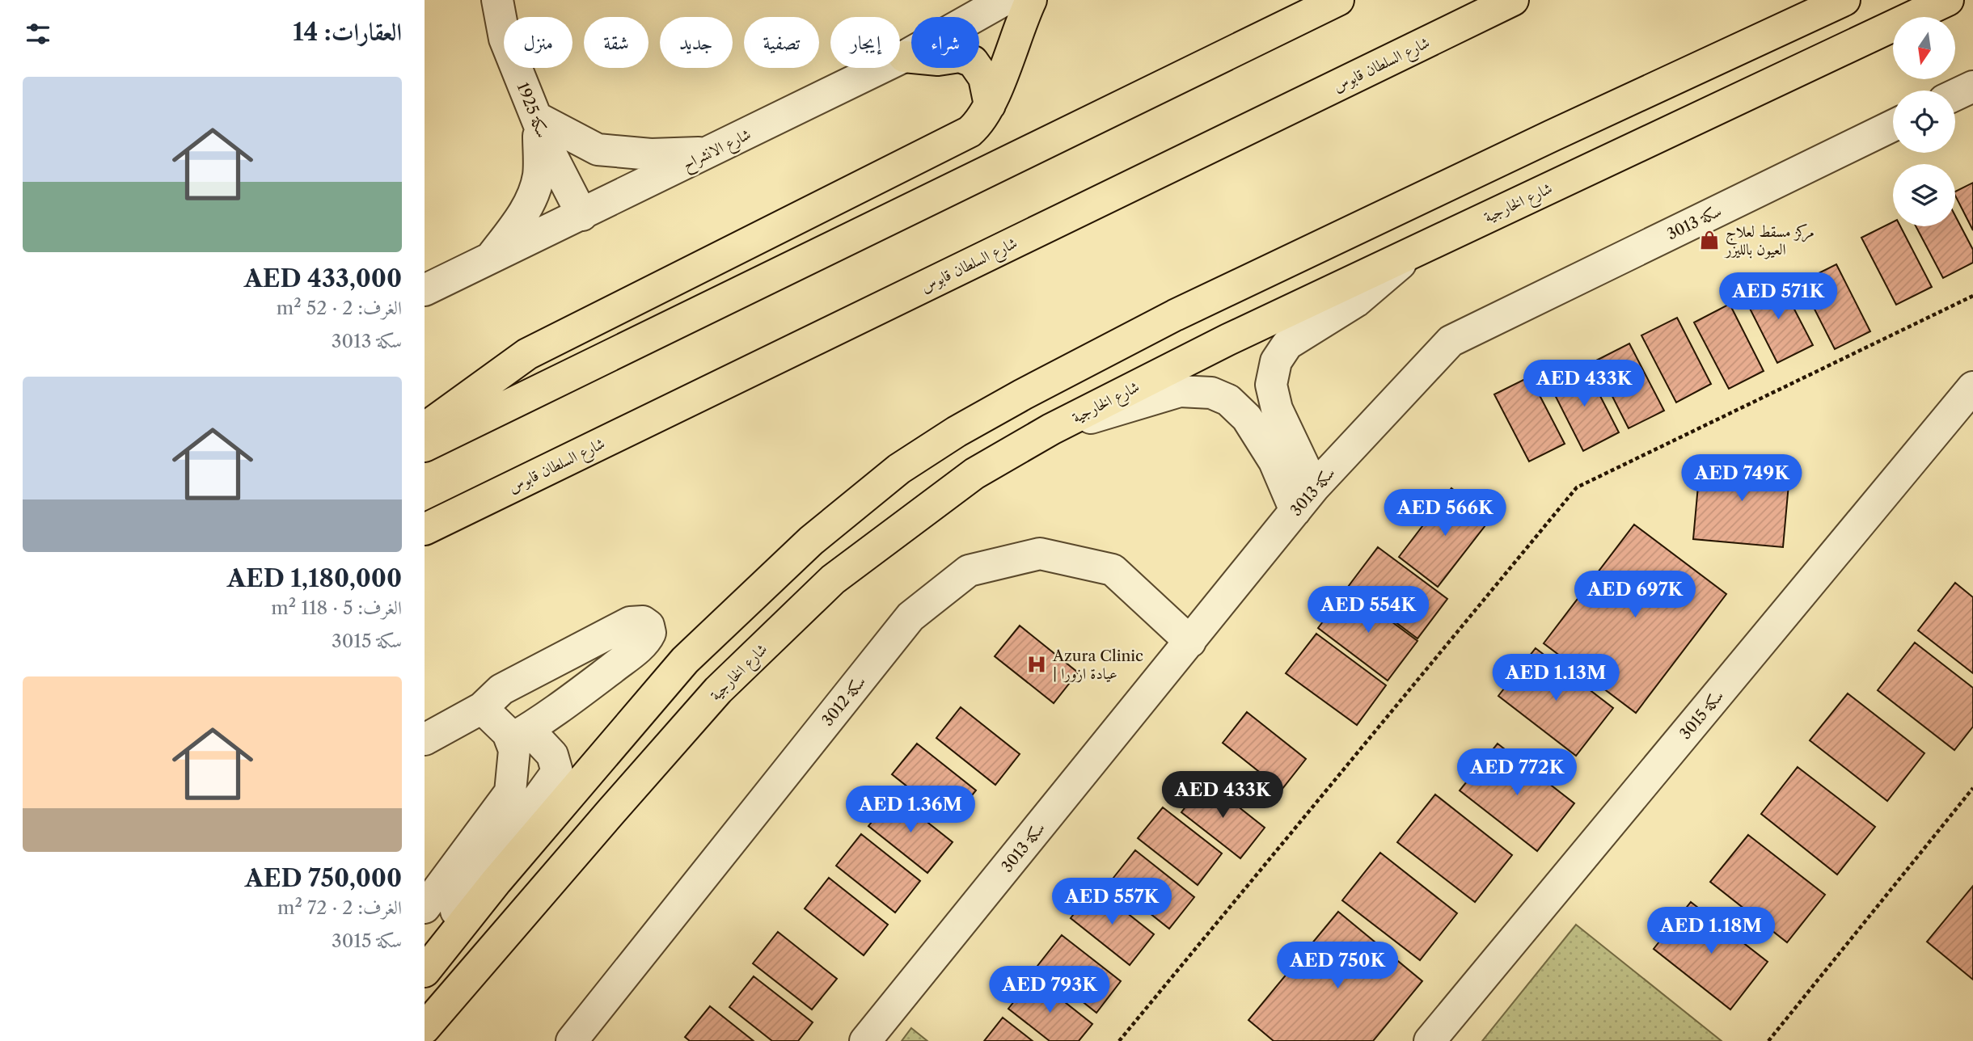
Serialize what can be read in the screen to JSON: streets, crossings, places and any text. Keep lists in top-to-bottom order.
{
  "streets": {
    "main road": ["شارع السلطان قابوس", "شارع الخارجية"],
    "street": [
      "سكة 1925",
      "شارع الانشراح",
      "سكة 3013",
      "سكة 3012",
      "سكة 3015"
    ]
  },
  "crossings": [
    ["سكة 1925", "شارع الانشراح"],
    ["سكة 3013", "سكة 3012"]
  ],
  "places": {
    "shop": ["مركز مسقط لعلاج العيون بالليزر"],
    "hospital": ["Azura Clinic | عيادة ازورا"]
  },
  "north": "bottom",
  "page": {
    "heading": "العقارات: 14",
    "chip": [
      "شراء",
      "إيجار",
      "تصفية",
      "جديد",
      "شقة",
      "منزل"
    ],
    "list": [
      {
        "name": "AED 433,000",
        "note": "الغرف: 2 · 52 m² · سكة 3013"
      },
      {
        "name": "AED 1,180,000",
        "note": "الغرف: 5 · 118 m² · سكة 3015"
      },
      {
        "name": "AED 750,000",
        "note": "الغرف: 2 · 72 m² · سكة 3015"
      }
    ],
    "price": [
      "AED 571K",
      "AED 433K",
      "AED 749K",
      "AED 566K",
      "AED 697K",
      "AED 554K",
      "AED 1.13M",
      "AED 772K",
      "AED 433K",
      "AED 1.36M",
      "AED 557K",
      "AED 1.18M",
      "AED 750K",
      "AED 793K"
    ]
  }
}
